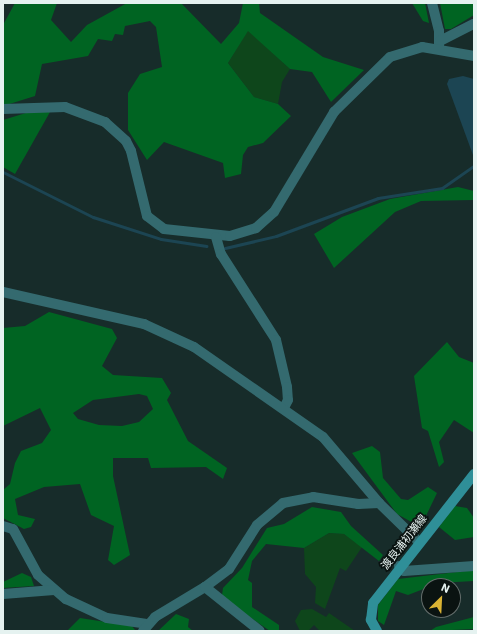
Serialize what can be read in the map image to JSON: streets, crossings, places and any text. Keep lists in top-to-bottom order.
{
  "streets": {
    "main road": ["渡良浦初瀬線"]
  },
  "north": "top right"
}
